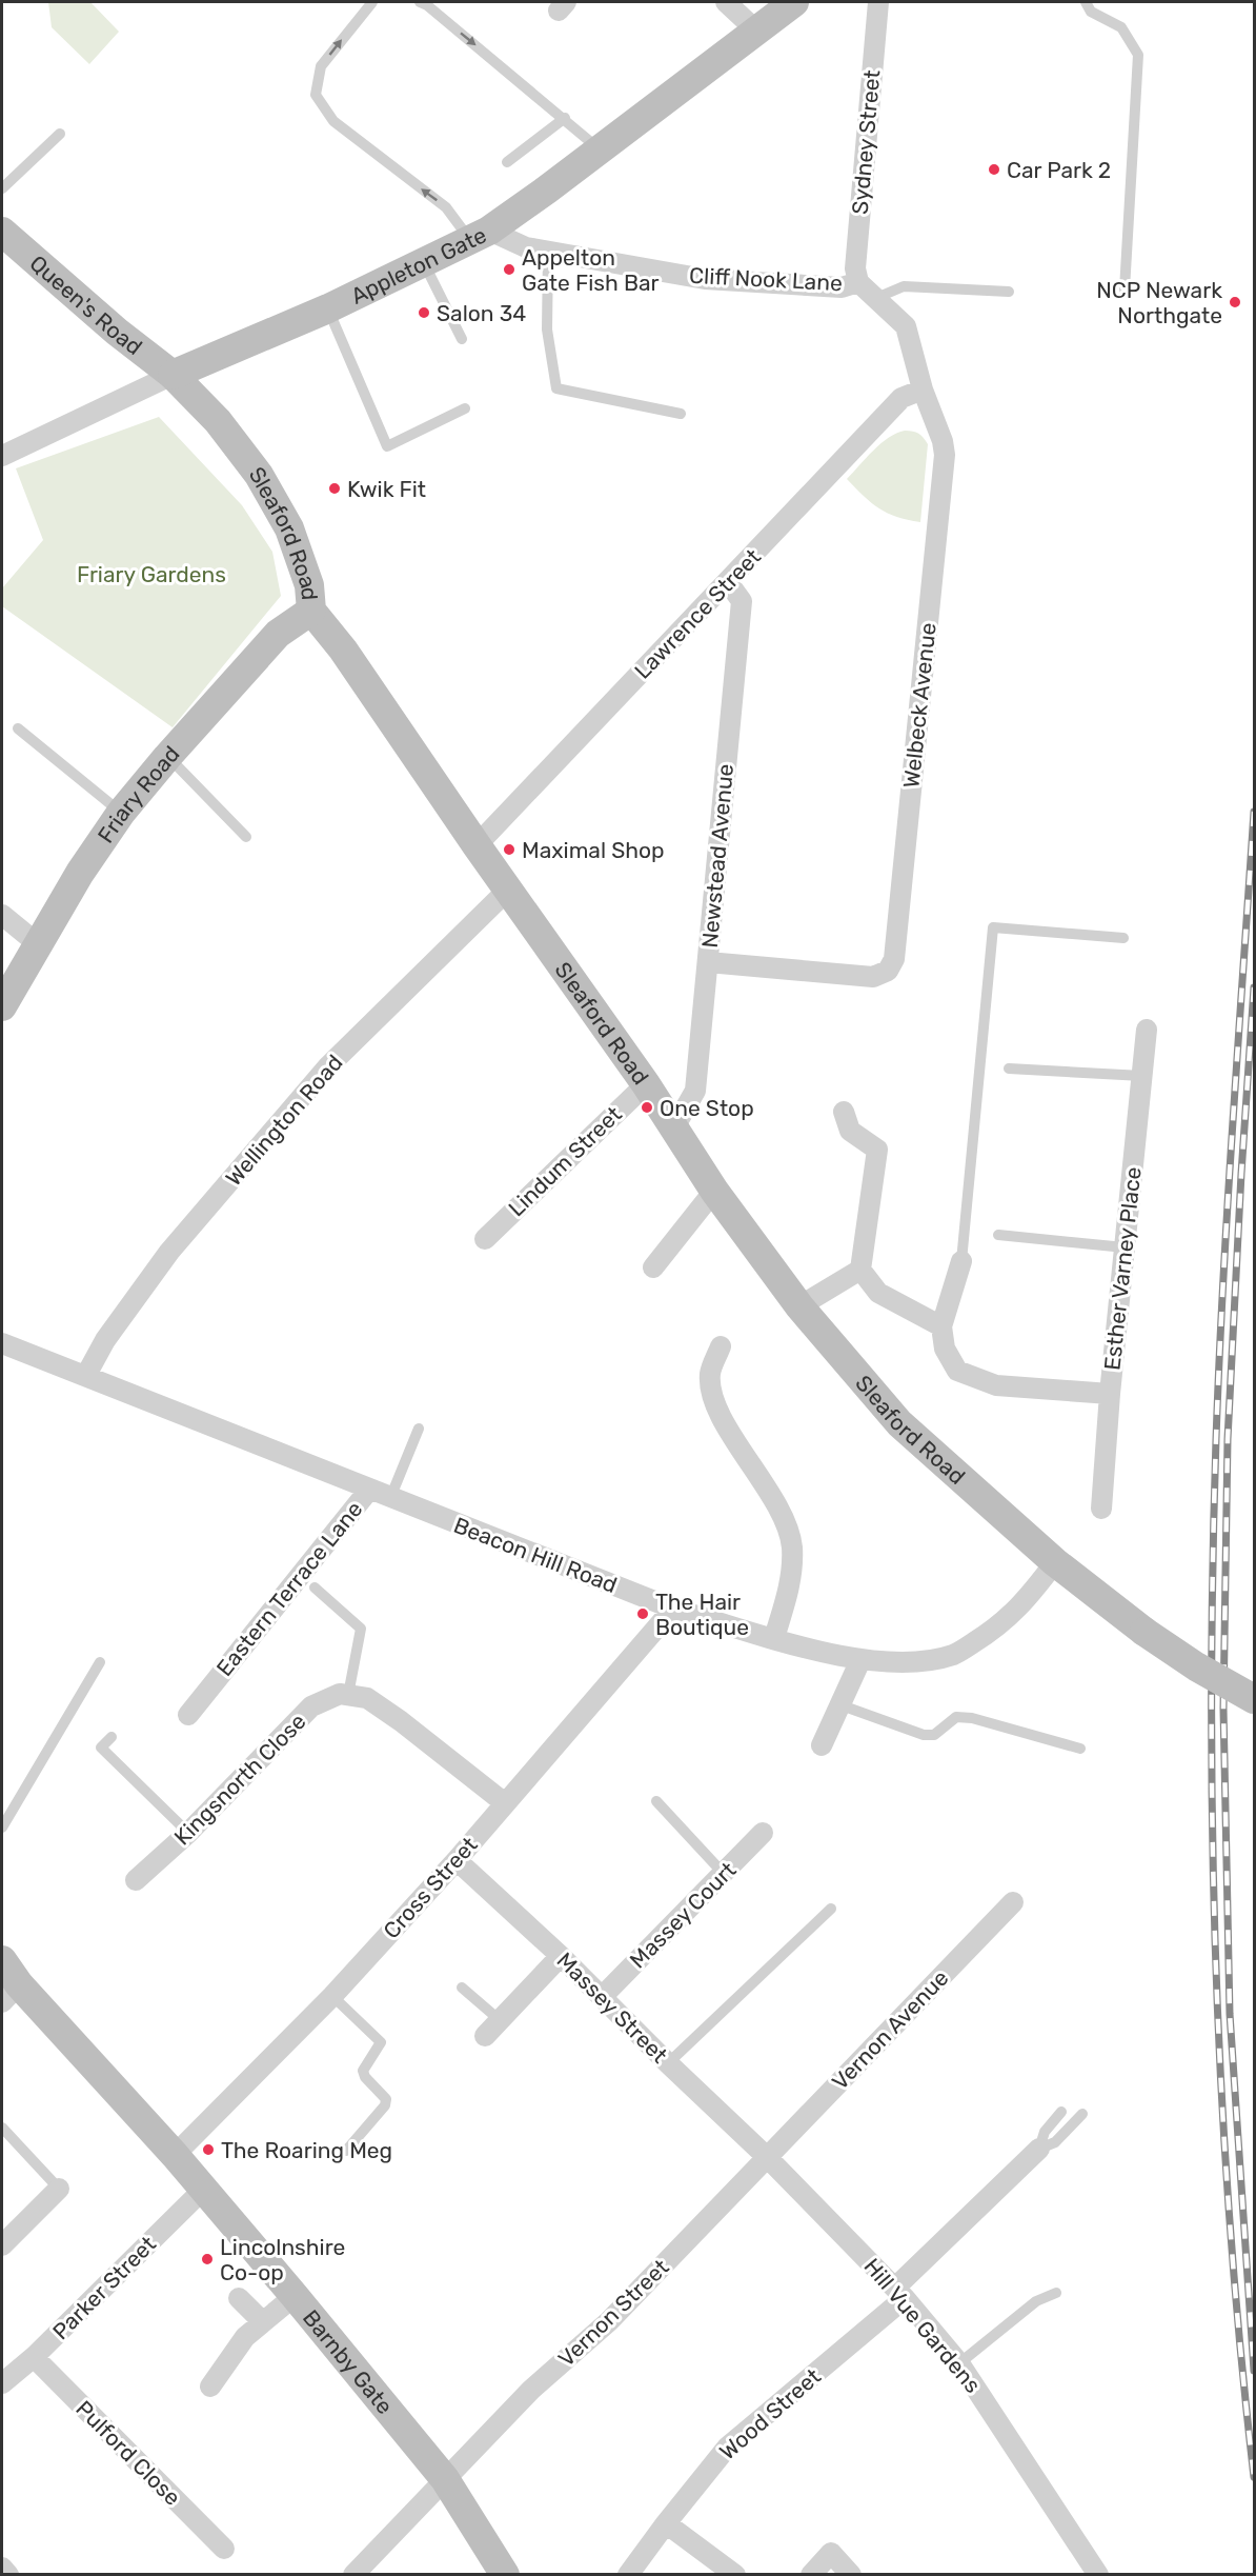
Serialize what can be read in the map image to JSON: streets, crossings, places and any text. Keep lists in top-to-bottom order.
{
  "streets": {
    "street": [
      "Sydney Street",
      "Appleton Gate",
      "Cliff Nook Lane",
      "Queen's Road",
      "Sleaford Road",
      "Lawrence Street",
      "Welbeck Avenue",
      "Friary Road",
      "Newstead Avenue",
      "Wellington Road",
      "Lindum Street",
      "Esther Varney Place",
      "Beacon Hill Road",
      "Eastern Terrace Lane",
      "Kingsnorth Close",
      "Cross Street",
      "Massey Court",
      "Massey Street",
      "Vernon Avenue",
      "Parker Street",
      "Vernon Street",
      "Hill Vue Gardens",
      "Barnby Gate",
      "Wood Street",
      "Pulford Close"
    ]
  },
  "crossings": [
    ["Sydney Street", "Cliff Nook Lane"],
    ["Sydney Street", "Welbeck Avenue"],
    ["Appleton Gate", "Cliff Nook Lane"],
    ["Appleton Gate", "Queen's Road"],
    ["Appleton Gate", "Sleaford Road"],
    ["Cliff Nook Lane", "Welbeck Avenue"],
    ["Queen's Road", "Sleaford Road"],
    ["Sleaford Road", "Lawrence Street"],
    ["Sleaford Road", "Friary Road"],
    ["Sleaford Road", "Newstead Avenue"],
    ["Sleaford Road", "Wellington Road"],
    ["Sleaford Road", "Lindum Street"],
    ["Sleaford Road", "Beacon Hill Road"],
    ["Lawrence Street", "Welbeck Avenue"],
    ["Lawrence Street", "Newstead Avenue"],
    ["Welbeck Avenue", "Newstead Avenue"],
    ["Wellington Road", "Beacon Hill Road"],
    ["Beacon Hill Road", "Eastern Terrace Lane"],
    ["Beacon Hill Road", "Cross Street"],
    ["Cross Street", "Massey Street"],
    ["Cross Street", "Barnby Gate"],
    ["Massey Court", "Massey Street"],
    ["Massey Street", "Vernon Avenue"],
    ["Massey Street", "Vernon Street"],
    ["Massey Street", "Hill Vue Gardens"],
    ["Vernon Avenue", "Vernon Street"],
    ["Vernon Avenue", "Hill Vue Gardens"],
    ["Parker Street", "Barnby Gate"],
    ["Parker Street", "Pulford Close"],
    ["Vernon Street", "Hill Vue Gardens"],
    ["Vernon Street", "Barnby Gate"],
    ["Hill Vue Gardens", "Wood Street"]
  ],
  "parks": ["Friary Gardens"],
  "places": [
    "Car Park 2",
    "Appelton Gate Fish Bar",
    "NCP Newark Northgate",
    "Salon 34",
    "Kwik Fit",
    "Maximal Shop",
    "One Stop",
    "The Hair Boutique",
    "The Roaring Meg",
    "Lincolnshire Co-op"
  ]
}
